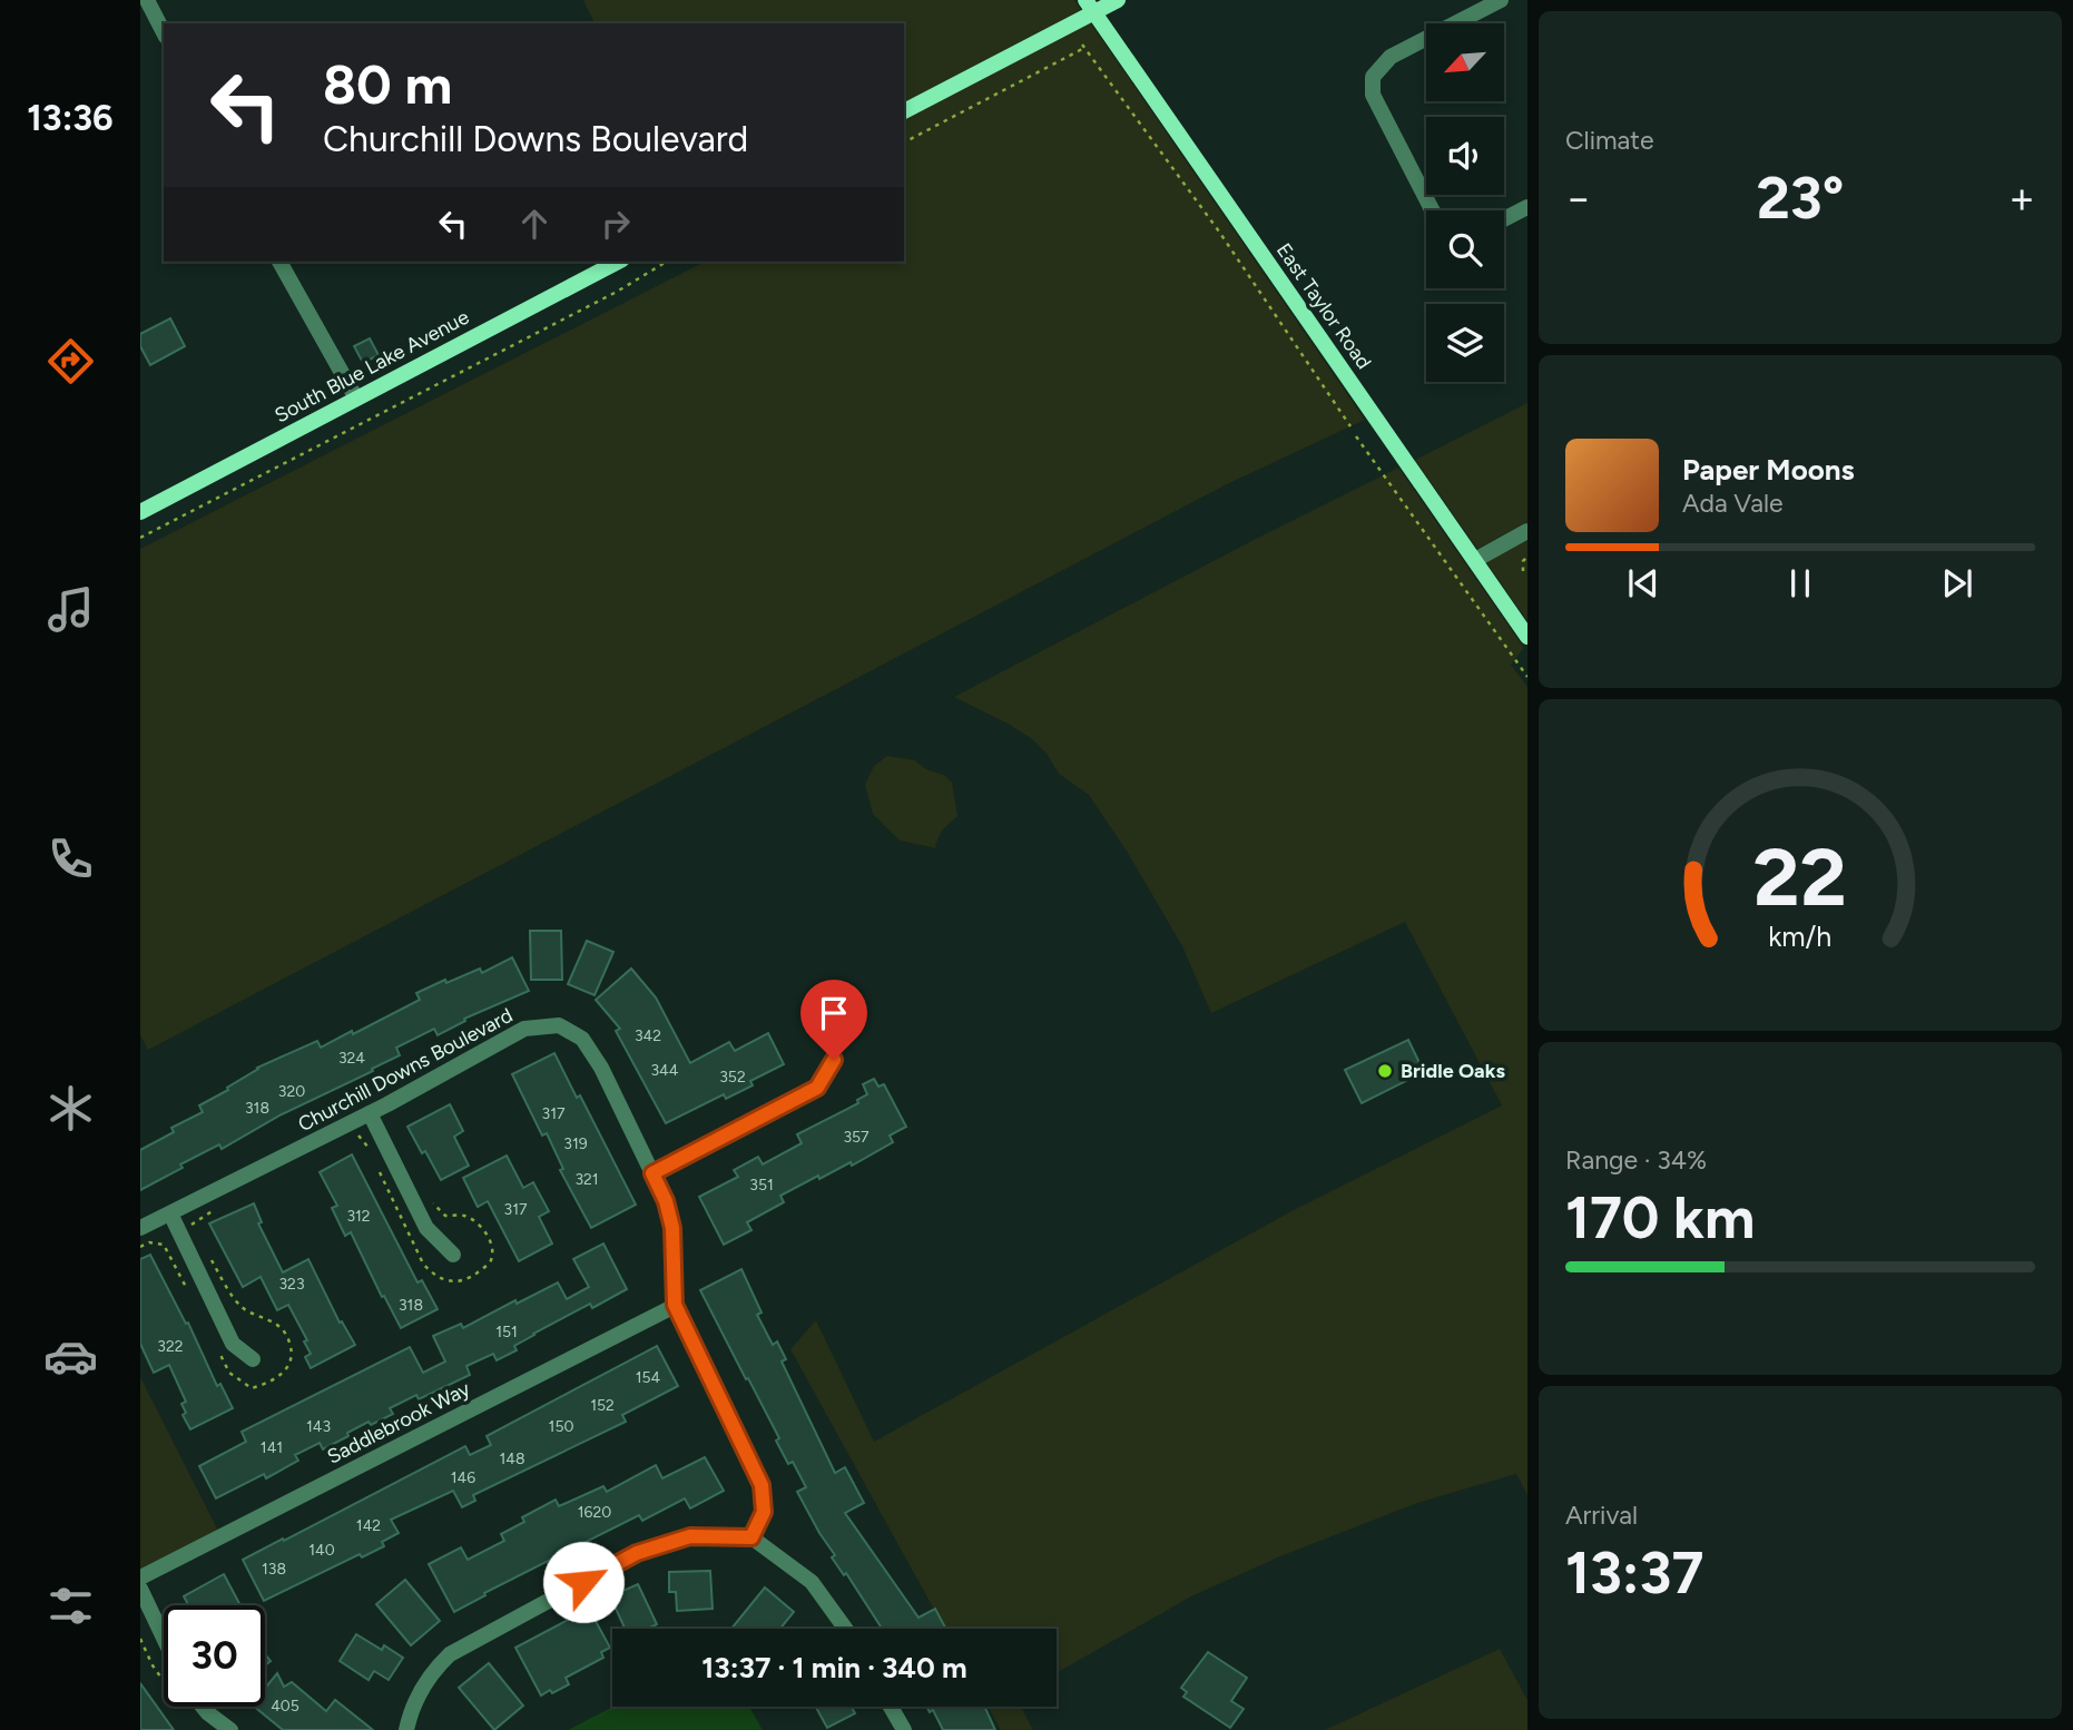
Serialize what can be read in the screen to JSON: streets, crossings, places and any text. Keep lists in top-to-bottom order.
{
  "streets": {
    "main road": ["East Taylor Road", "South Blue Lake Avenue"],
    "street": ["Churchill Downs Boulevard", "Saddlebrook Way"]
  },
  "crossings": [
    ["Churchill Downs Boulevard", "Saddlebrook Way"]
  ],
  "places": ["Bridle Oaks"],
  "house_numbers": [
    "342",
    "324",
    "344",
    "352",
    "320",
    "318",
    "317",
    "357",
    "319",
    "321",
    "351",
    "317",
    "312",
    "323",
    "318",
    "151",
    "322",
    "154",
    "152",
    "143",
    "150",
    "141",
    "148",
    "146",
    "1620",
    "142",
    "140",
    "138",
    "405"
  ],
  "north": "bottom left",
  "page": {
    "tabs": "13:36",
    "tile": [
      "Climate",
      ["Range · 34%", "170 km"],
      ["Arrival", "13:37"]
    ],
    "turn": ["80 m", "Churchill Downs Boulevard"],
    "heat": ["−", "23°", "+"],
    "song": ["Paper Moons", "Ada Vale"],
    "limit": "30",
    "trip": "13:37 · 1 min · 340 m",
    "gauge": ["22", "km/h"]
  }
}
